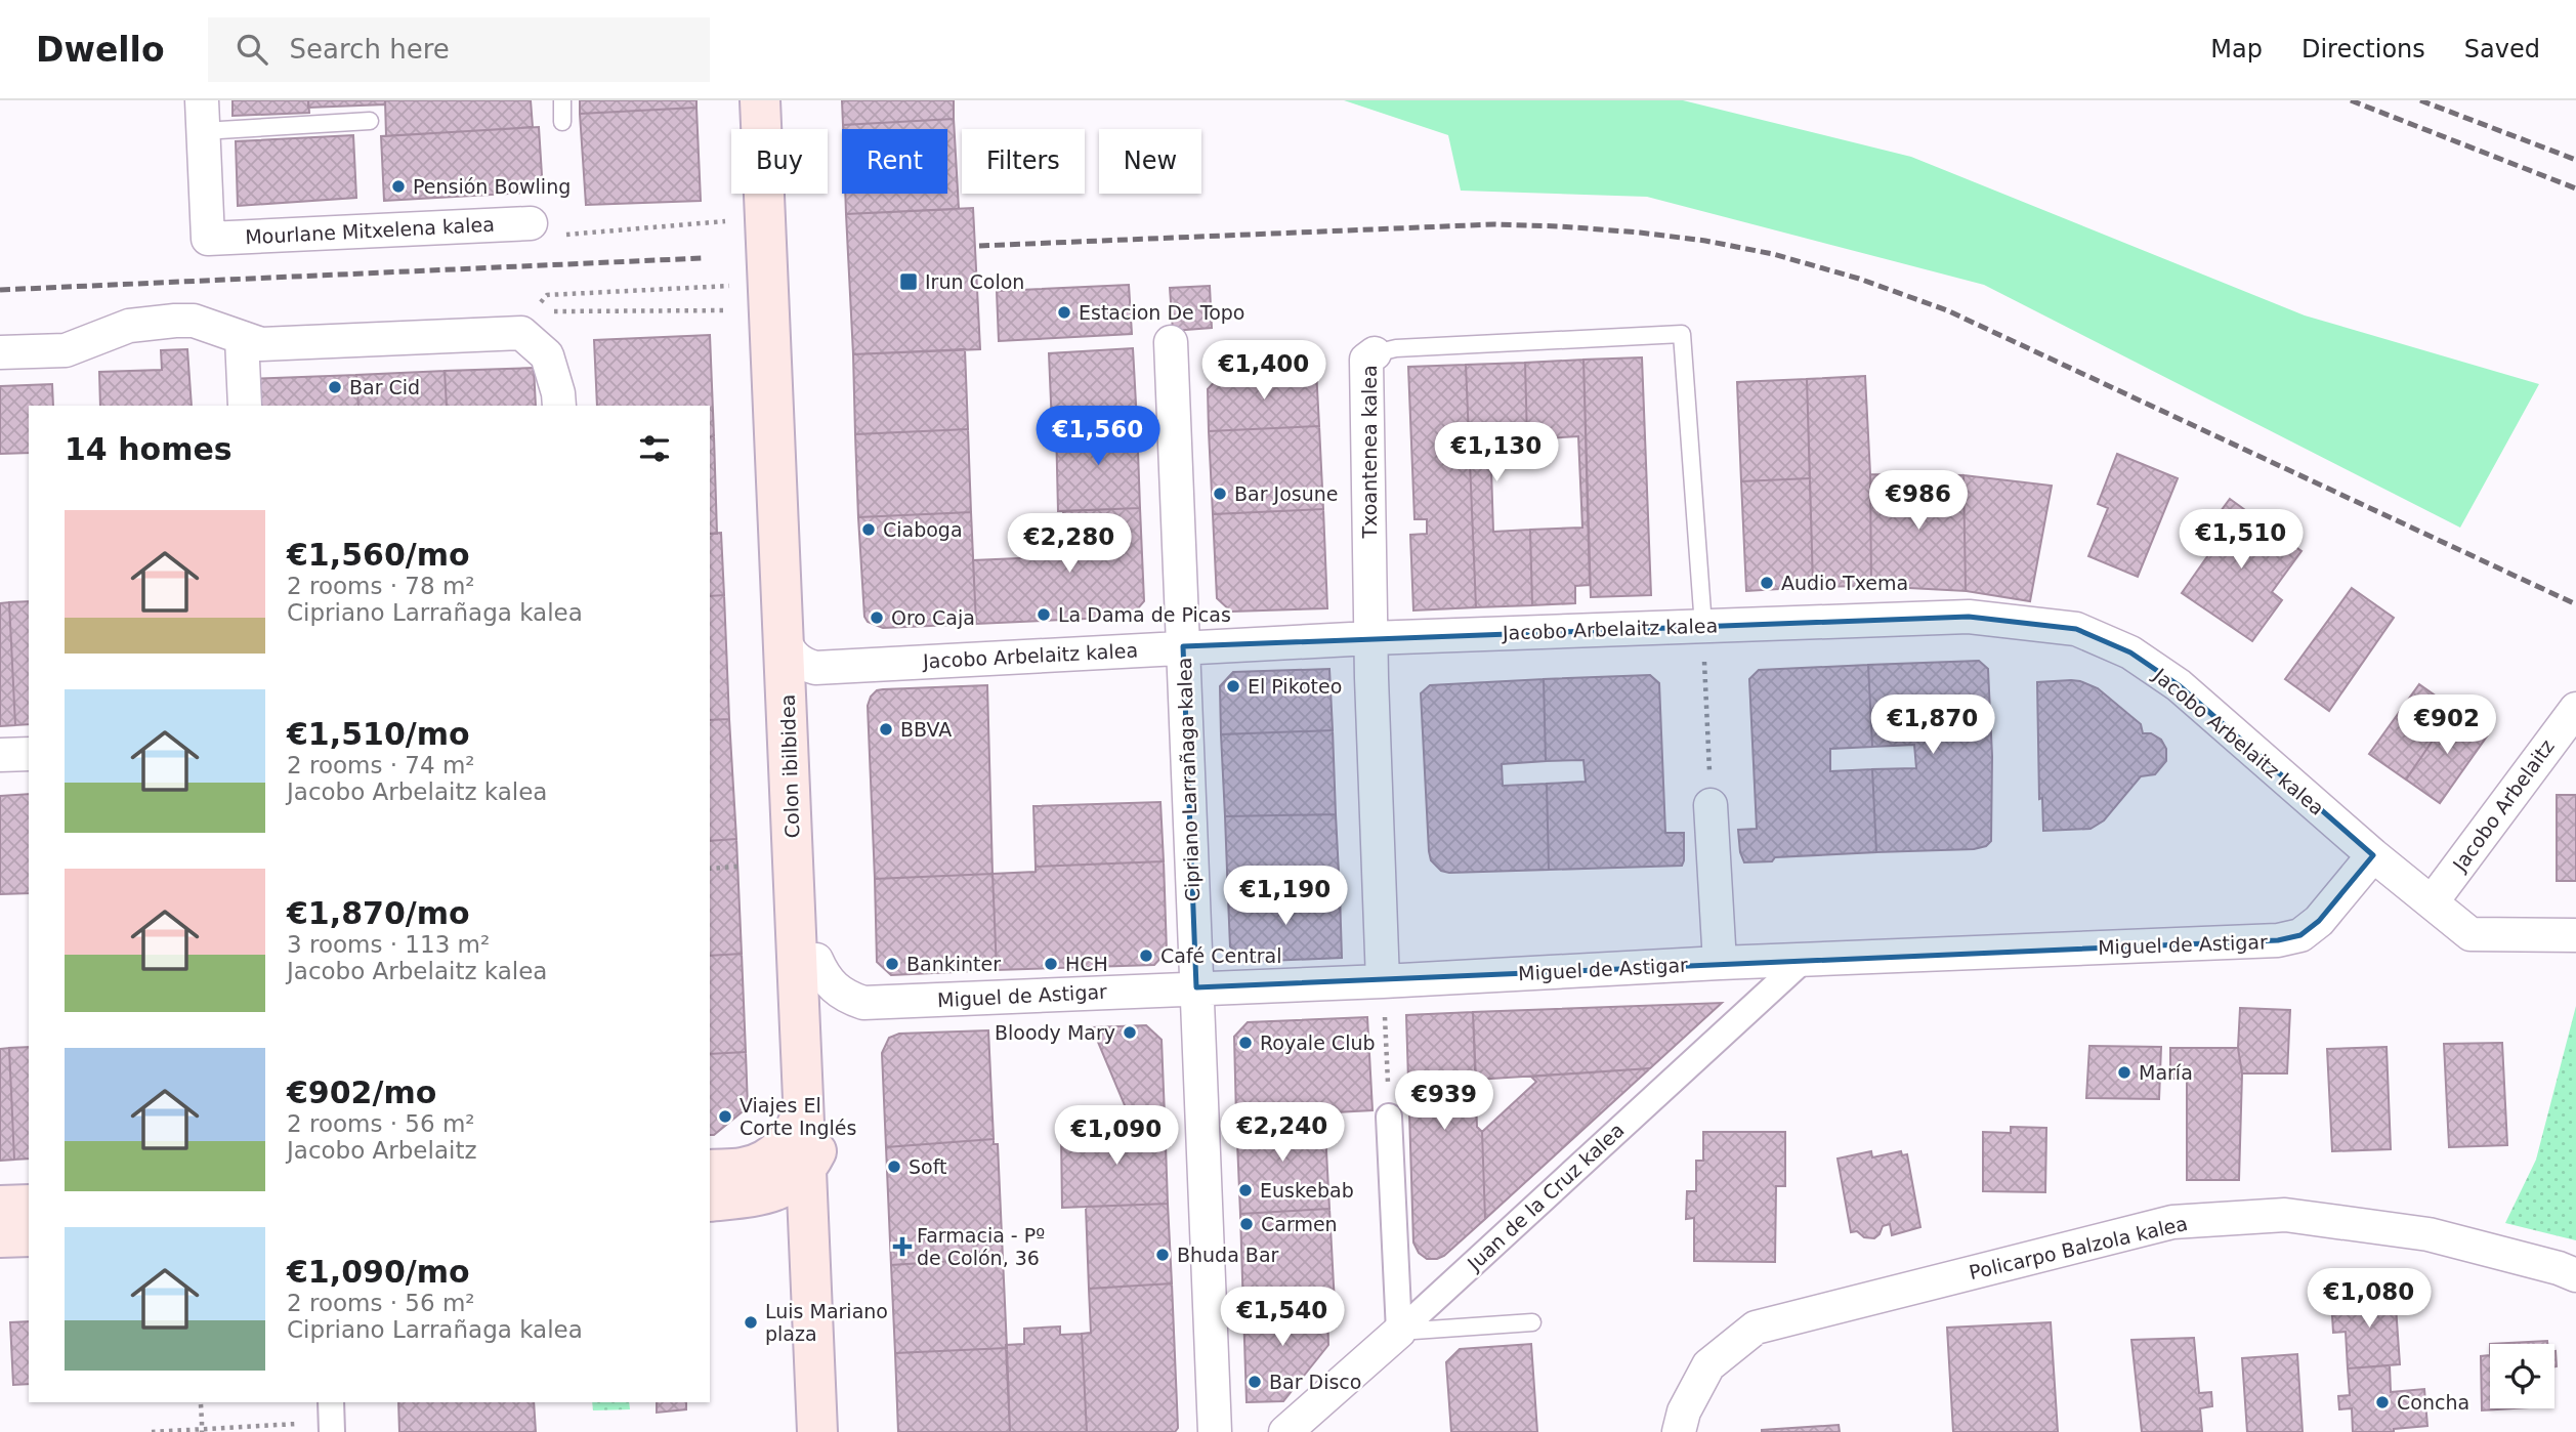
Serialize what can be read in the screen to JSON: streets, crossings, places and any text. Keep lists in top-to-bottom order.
{
  "streets": {
    "main road": ["Colon ibilbidea"],
    "street": [
      "Mourlane Mitxelena kalea",
      "Txoantenea kalea",
      "Jacobo Arbelaitz kalea",
      "Cipriano Larrañaga kalea",
      "Jacobo Arbelaitz",
      "Miguel de Astigar",
      "Juan de la Cruz kalea",
      "Policarpo Balzola kalea"
    ]
  },
  "crossings": [
    ["Txoantenea kalea", "Jacobo Arbelaitz kalea"],
    ["Txoantenea kalea", "Miguel de Astigar"],
    ["Jacobo Arbelaitz kalea", "Colon ibilbidea"],
    ["Jacobo Arbelaitz kalea", "Cipriano Larrañaga kalea"],
    ["Jacobo Arbelaitz kalea", "Miguel de Astigar"],
    ["Colon ibilbidea", "Miguel de Astigar"],
    ["Cipriano Larrañaga kalea", "Miguel de Astigar"],
    ["Miguel de Astigar", "Juan de la Cruz kalea"]
  ],
  "places": {
    "other": [
      "Pensión Bowling",
      "Estacion De Topo",
      "Bar Cid",
      "Bar Josune",
      "Ciaboga",
      "Audio Txema",
      "La Dama de Picas",
      "Oro Caja",
      "El Pikoteo",
      "BBVA",
      "Café Central",
      "Bankinter",
      "HCH",
      "Bloody Mary",
      "Royale Club",
      "María",
      "Viajes El Corte Inglés",
      "Soft",
      "Euskebab",
      "Carmen",
      "Bhuda Bar",
      "Luis Mariano plaza",
      "Bar Disco",
      "Concha"
    ],
    "transit": ["Irun Colon"],
    "health": ["Farmacia - Pº de Colón, 36"]
  },
  "page": {
    "header": "Dwello",
    "search": "Search here",
    "nav": ["Map", "Directions", "Saved"],
    "chip": [
      "Buy",
      "Rent",
      "Filters",
      "New"
    ],
    "price": [
      "€1,400",
      "€1,560",
      "€1,130",
      "€986",
      "€1,510",
      "€2,280",
      "€1,870",
      "€902",
      "€1,190",
      "€939",
      "€2,240",
      "€1,090",
      "€1,080",
      "€1,540"
    ],
    "heading": "14 homes",
    "list": [
      {
        "name": "€1,560/mo",
        "note": "2 rooms · 78 m² · Cipriano Larrañaga kalea"
      },
      {
        "name": "€1,510/mo",
        "note": "2 rooms · 74 m² · Jacobo Arbelaitz kalea"
      },
      {
        "name": "€1,870/mo",
        "note": "3 rooms · 113 m² · Jacobo Arbelaitz kalea"
      },
      {
        "name": "€902/mo",
        "note": "2 rooms · 56 m² · Jacobo Arbelaitz"
      },
      {
        "name": "€1,090/mo",
        "note": "2 rooms · 56 m² · Cipriano Larrañaga kalea"
      }
    ]
  }
}
